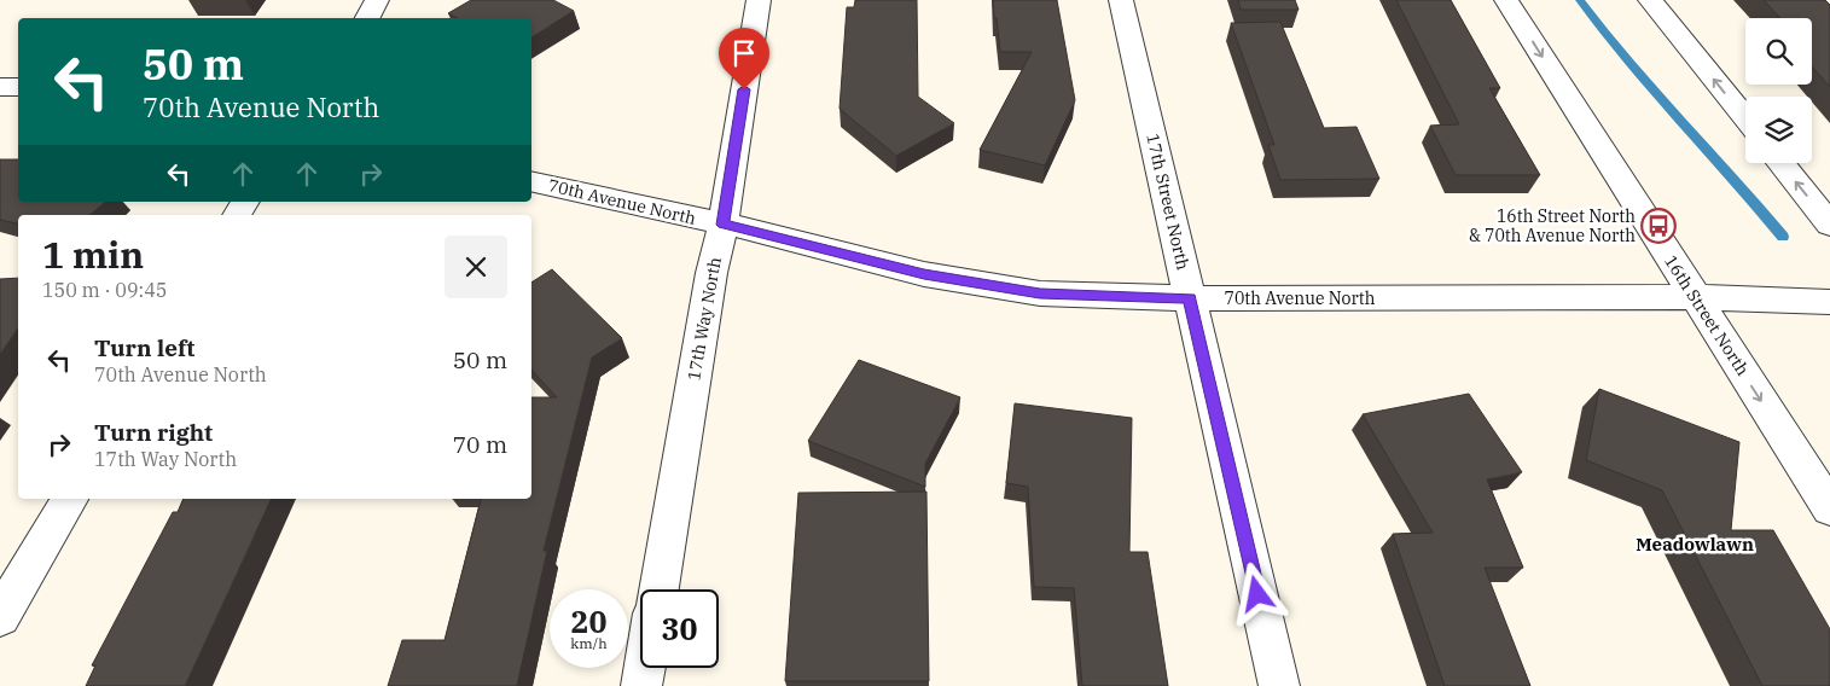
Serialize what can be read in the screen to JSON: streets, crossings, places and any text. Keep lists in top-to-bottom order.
{
  "streets": {
    "street": [
      "70th Avenue North",
      "17th Street North",
      "16th Street North",
      "17th Way North"
    ]
  },
  "crossings": [
    ["70th Avenue North", "17th Street North"],
    ["70th Avenue North", "16th Street North"],
    ["70th Avenue North", "17th Way North"]
  ],
  "districts": ["Meadowlawn"],
  "places": {
    "bus stop": ["16th Street North & 70th Avenue North"]
  },
  "page": {
    "turn": ["50 m", "70th Avenue North"],
    "heading": ["1 min", "150 m · 09:45"],
    "list": [
      {
        "name": "Turn left",
        "note": "70th Avenue North",
        "value": "50 m"
      },
      {
        "name": "Turn right",
        "note": "17th Way North",
        "value": "70 m"
      }
    ],
    "speed": "20 km/h",
    "limit": "30"
  }
}
